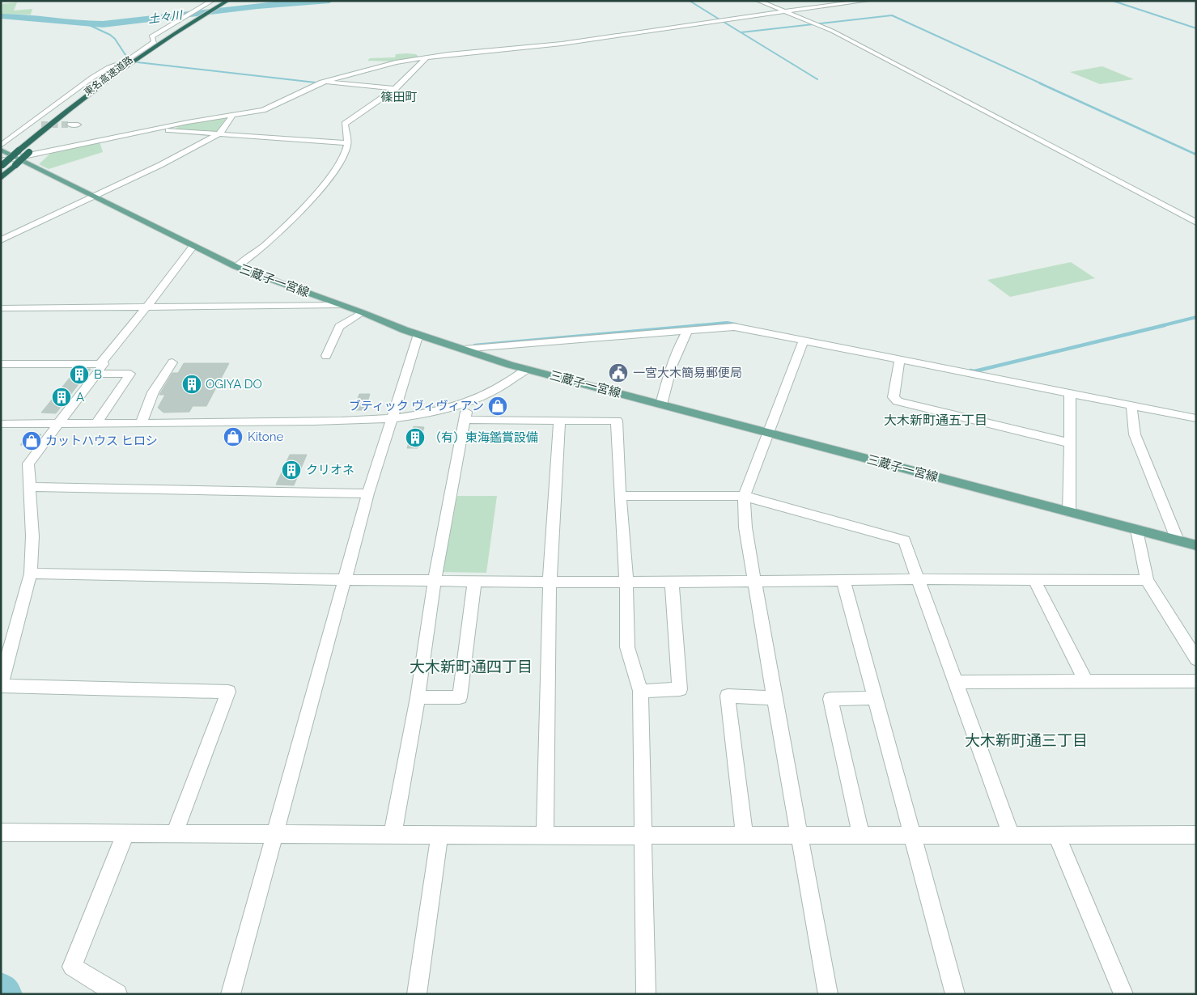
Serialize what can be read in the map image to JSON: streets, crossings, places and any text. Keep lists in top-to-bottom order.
{
  "streets": {
    "highway": ["東名高速道路"],
    "main road": ["三蔵子一宮線"]
  },
  "crossings": [
    ["東名高速道路", "三蔵子一宮線"]
  ],
  "districts": [
    "篠田町",
    "大木新町通五丁目",
    "大木新町通四丁目",
    "大木新町通三丁目"
  ],
  "water": ["土々川"],
  "places": {
    "public building": ["一宮大木簡易郵便局"],
    "building": [
      "B",
      "OGIYA DO",
      "A",
      "（有）東海鑑賞設備",
      "クリオネ"
    ],
    "shop": ["ブティック ヴィヴィアン", "Kitone", "カットハウス ヒロシ"]
  }
}
